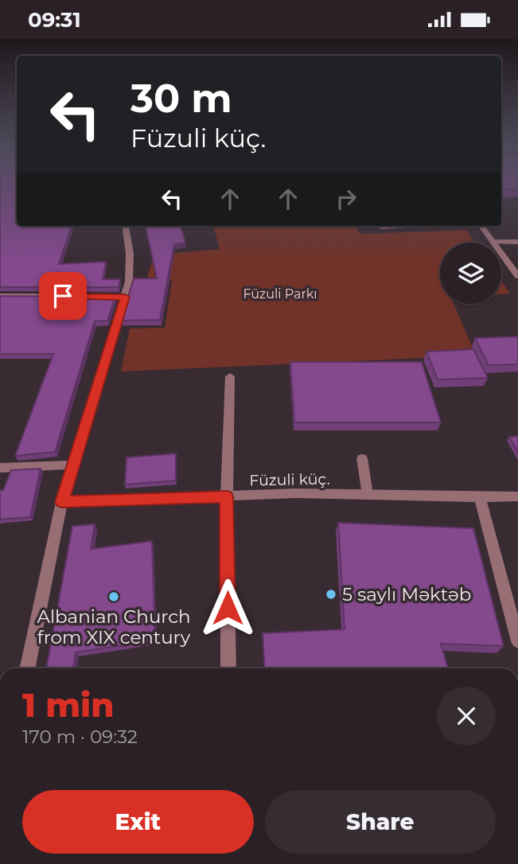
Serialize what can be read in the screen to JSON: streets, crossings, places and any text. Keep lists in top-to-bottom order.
{
  "streets": {
    "street": ["Füzuli küç."]
  },
  "parks": ["Füzuli Parkı"],
  "places": ["5 saylı Məktəb", "Albanian Church from XIX century"],
  "page": {
    "status": "09:31",
    "turn": ["30 m", "Füzuli küç."],
    "heading": ["1 min", "170 m · 09:32"],
    "buttons": ["Exit", "Share"]
  }
}
